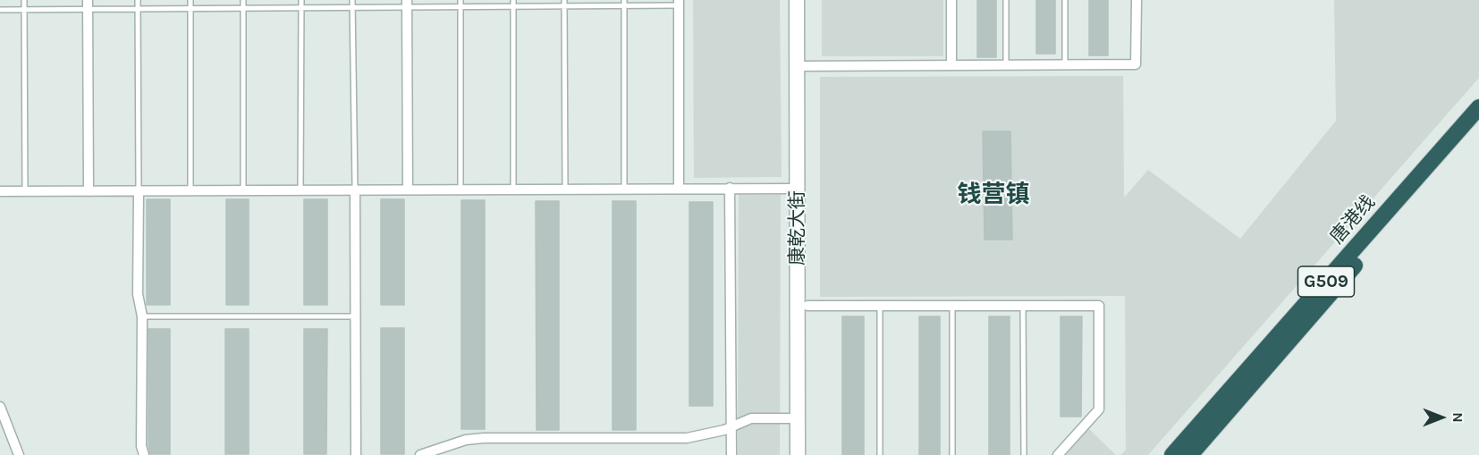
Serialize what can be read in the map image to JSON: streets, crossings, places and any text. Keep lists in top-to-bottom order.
{
  "streets": {
    "highway": ["唐港线", "G509"],
    "street": ["康乾大街"]
  },
  "districts": ["钱营镇"],
  "north": "right"
}
